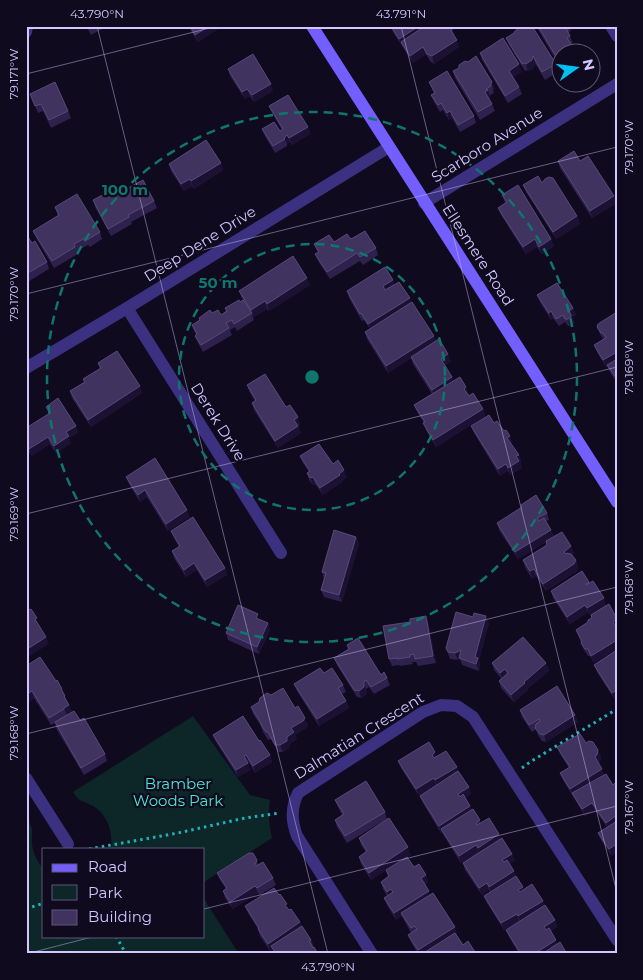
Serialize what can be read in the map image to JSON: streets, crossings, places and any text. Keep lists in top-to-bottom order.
{
  "streets": {
    "main road": ["Ellesmere Road"],
    "street": [
      "Scarboro Avenue",
      "Deep Dene Drive",
      "Derek Drive",
      "Dalmatian Crescent"
    ]
  },
  "crossings": [
    ["Scarboro Avenue", "Ellesmere Road"],
    ["Deep Dene Drive", "Ellesmere Road"],
    ["Deep Dene Drive", "Derek Drive"]
  ],
  "parks": ["Bramber Woods Park"],
  "legend": ["Road", "Park", "Building"],
  "north": "right",
  "coordinates": [
    "43.790°N",
    "43.791°N",
    "79.171°W",
    "79.170°W",
    "79.169°W",
    "79.168°W",
    "79.167°W"
  ],
  "rings": ["100 m", "50 m"]
}
